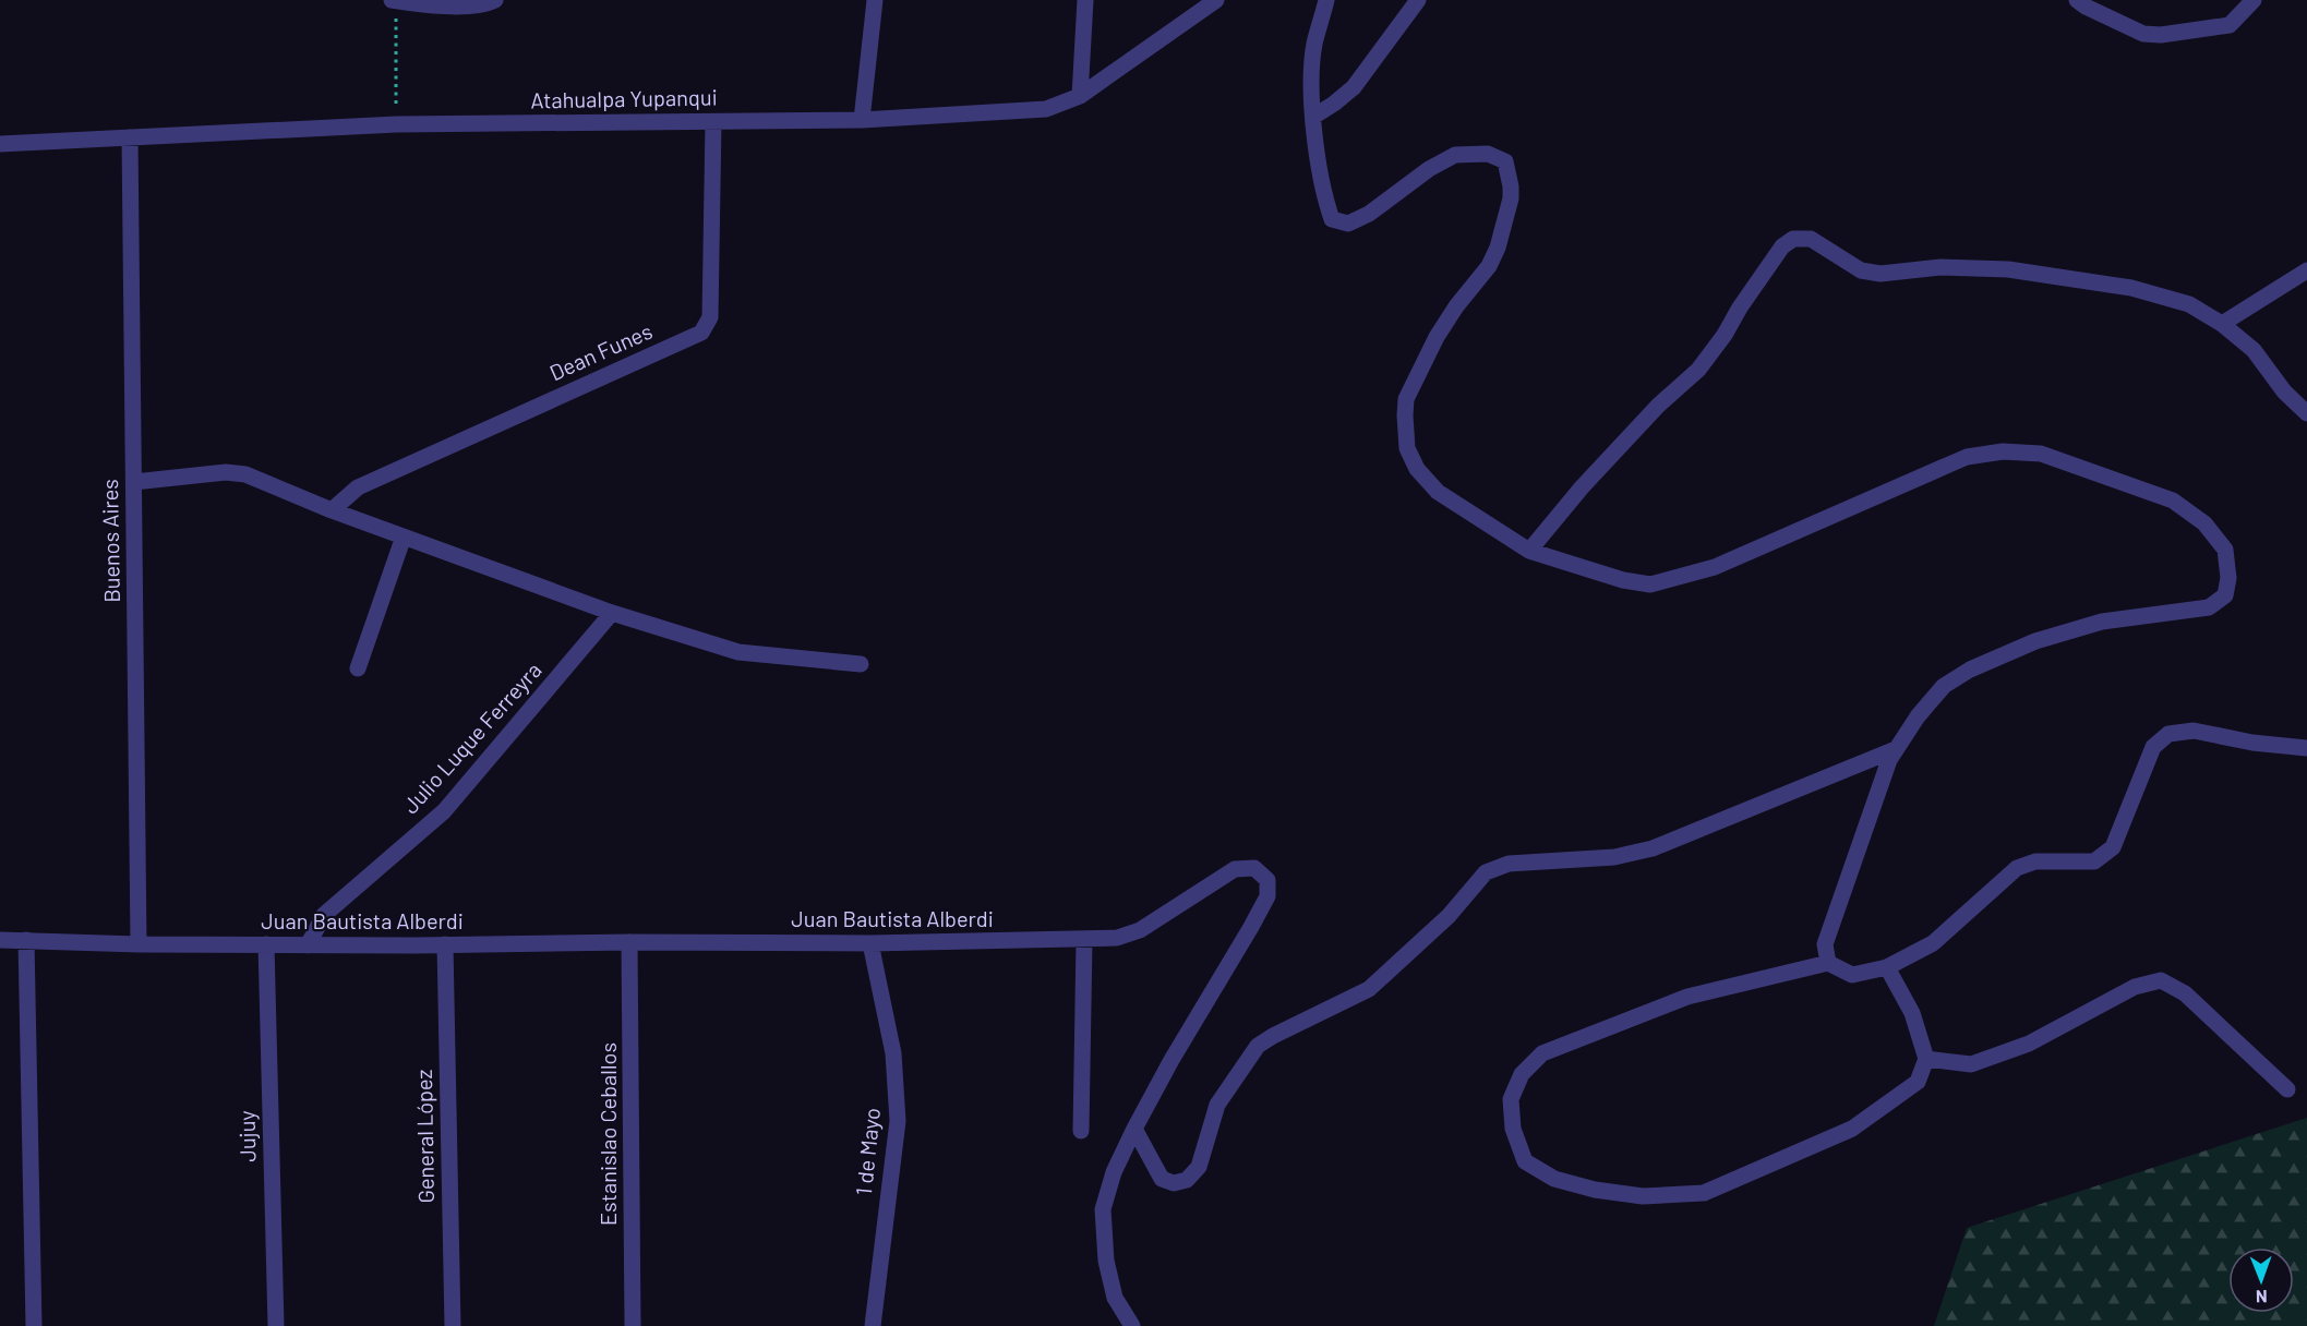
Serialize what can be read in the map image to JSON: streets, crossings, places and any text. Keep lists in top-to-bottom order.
{
  "streets": {
    "street": [
      "Atahualpa Yupanqui",
      "Dean Funes",
      "Buenos Aires",
      "Julio Luque Ferreyra",
      "Juan Bautista Alberdi",
      "Estanislao Ceballos",
      "Jujuy",
      "General López",
      "1 de Mayo"
    ]
  },
  "crossings": [
    ["Atahualpa Yupanqui", "Dean Funes"],
    ["Atahualpa Yupanqui", "Buenos Aires"],
    ["Buenos Aires", "Juan Bautista Alberdi"],
    ["Julio Luque Ferreyra", "Juan Bautista Alberdi"],
    ["Juan Bautista Alberdi", "Estanislao Ceballos"],
    ["Juan Bautista Alberdi", "Jujuy"],
    ["Juan Bautista Alberdi", "General López"],
    ["Juan Bautista Alberdi", "1 de Mayo"]
  ],
  "north": "bottom"
}
